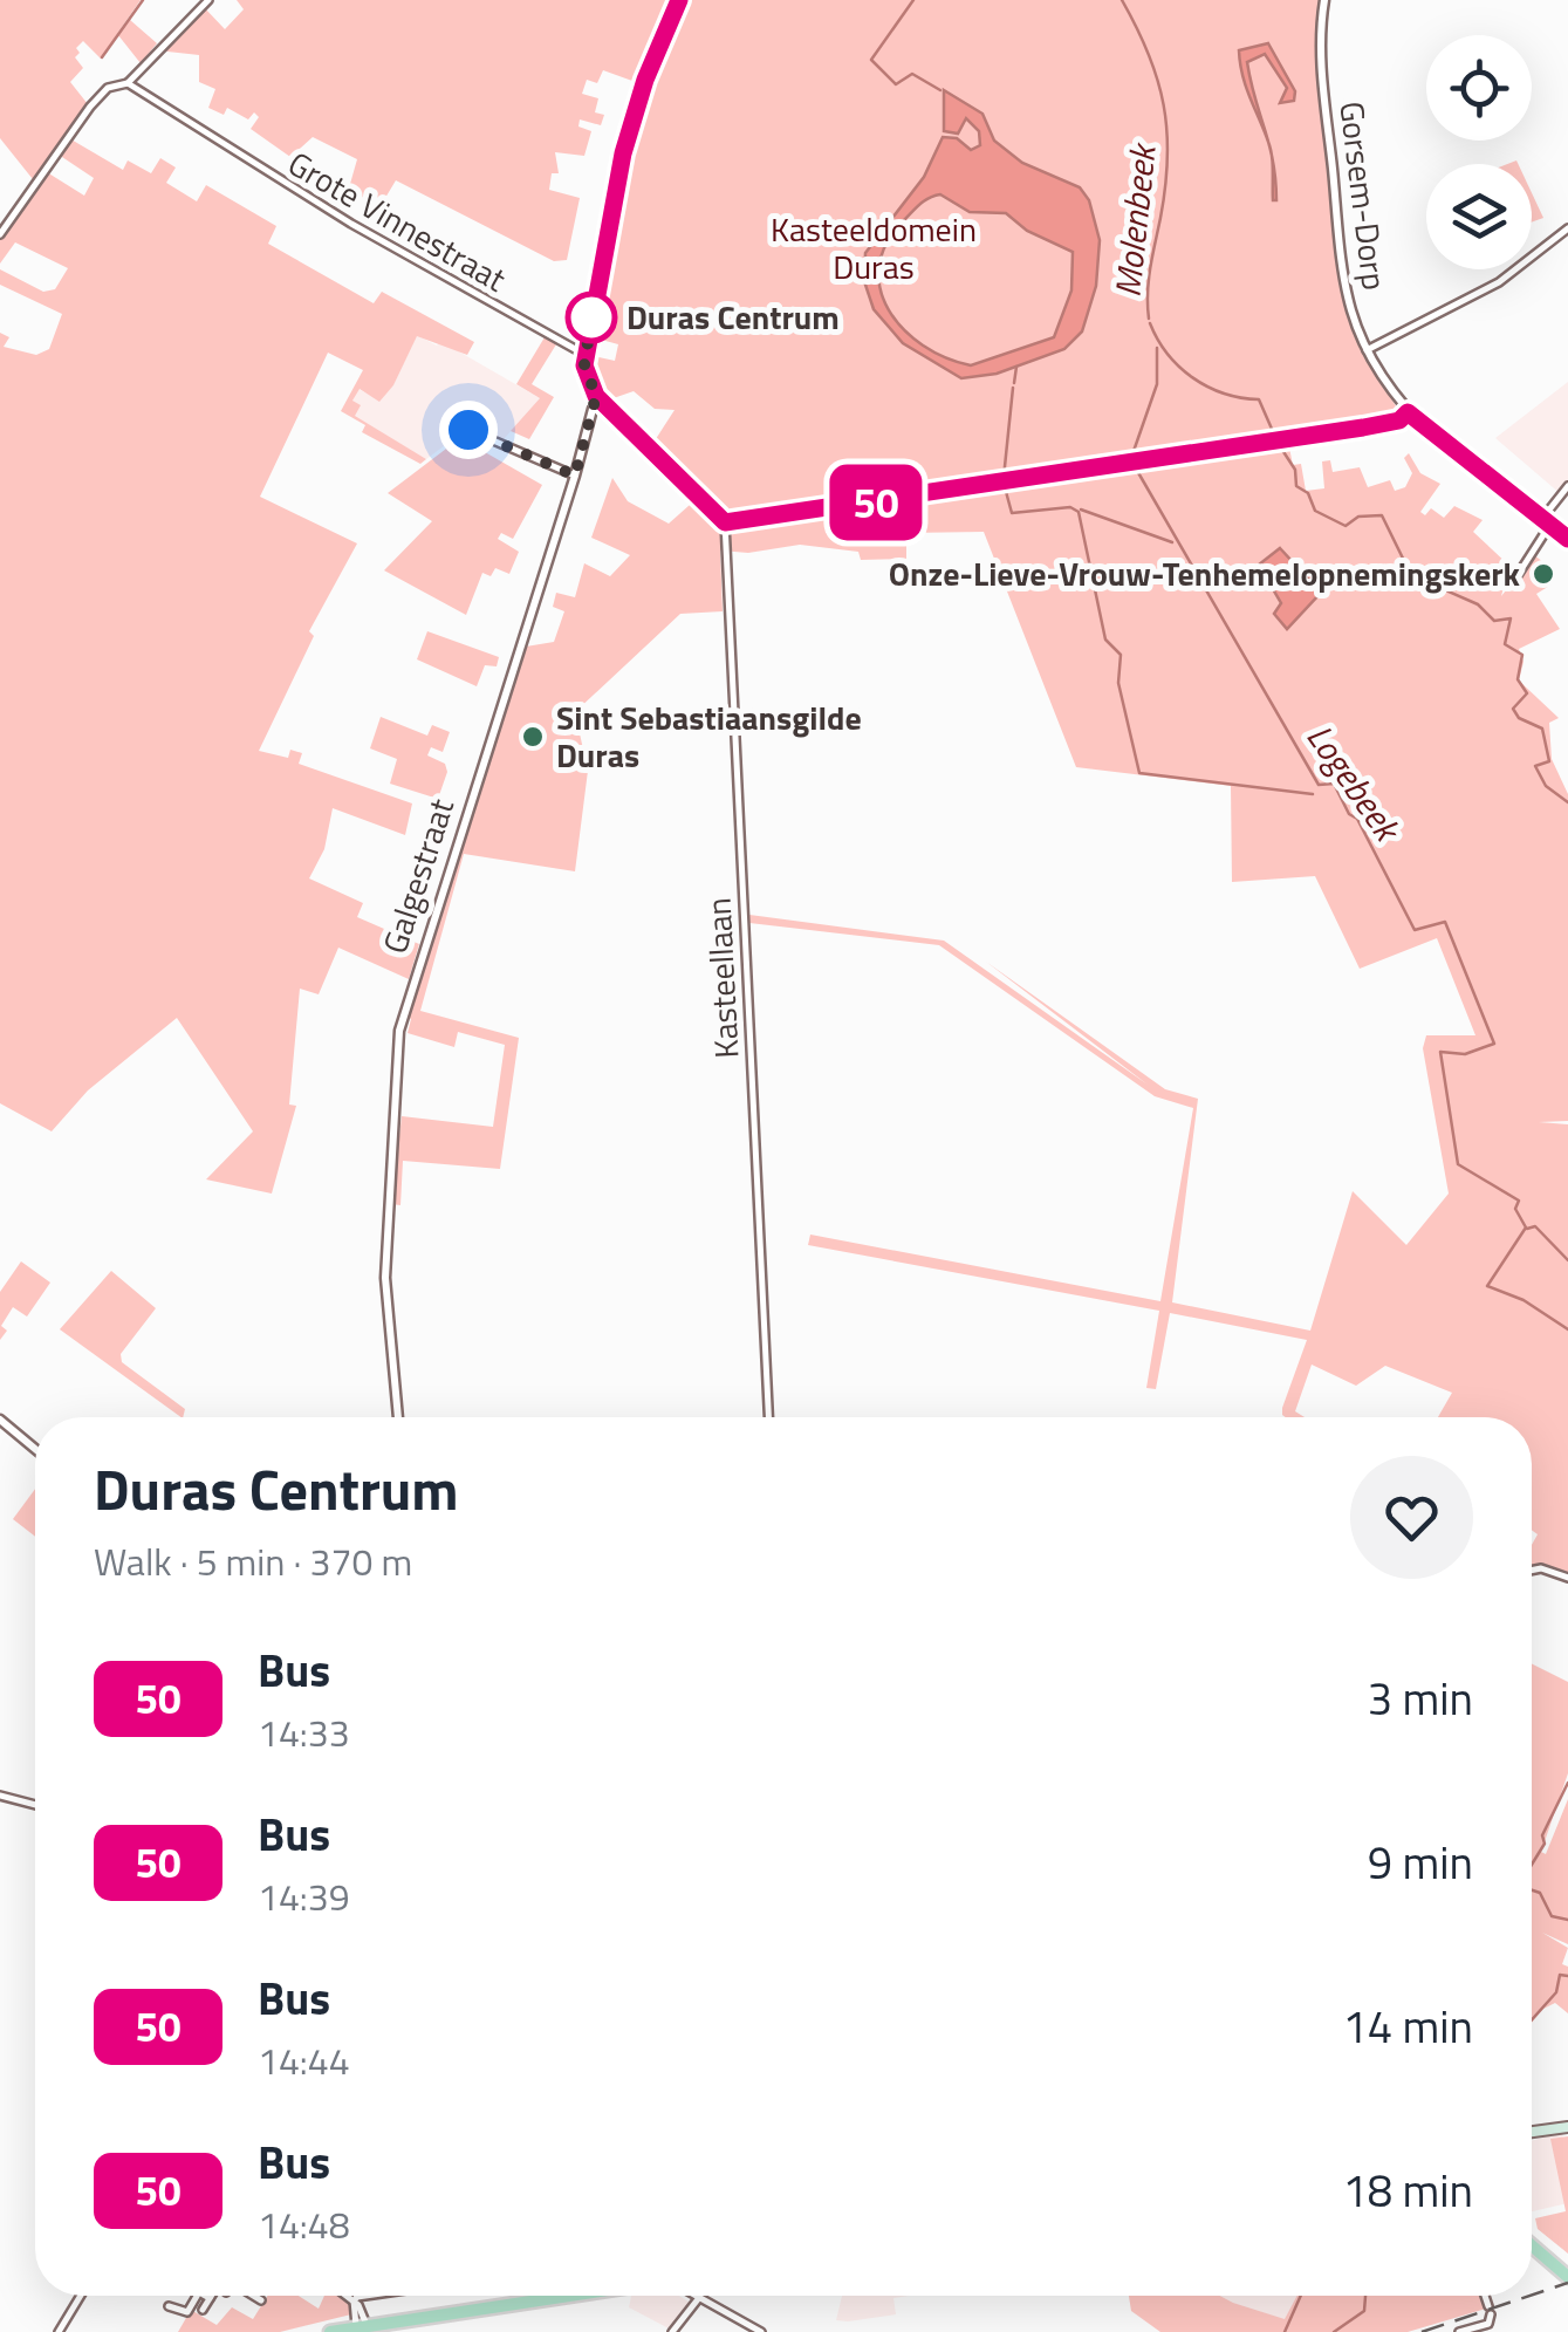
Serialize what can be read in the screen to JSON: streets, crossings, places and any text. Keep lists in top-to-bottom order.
{
  "streets": {
    "street": [
      "Gorsem-Dorp",
      "Grote Vinnestraat",
      "Galgestraat",
      "Kasteellaan"
    ]
  },
  "crossings": [
    ["Grote Vinnestraat", "Galgestraat"]
  ],
  "water": ["Molenbeek", "Logebeek"],
  "parks": ["Kasteeldomein Duras"],
  "places": ["Duras Centrum", "Onze-Lieve-Vrouw-Tenhemelopnemingskerk", "Sint Sebastiaansgilde Duras"],
  "lines": ["bus line 50"],
  "page": {
    "on_map": "50",
    "heading": ["Duras Centrum", "Walk · 5 min · 370 m"],
    "list": [
      {
        "mark": "50",
        "name": "Bus",
        "note": "14:33",
        "value": "3 min"
      },
      {
        "mark": "50",
        "name": "Bus",
        "note": "14:39",
        "value": "9 min"
      },
      {
        "mark": "50",
        "name": "Bus",
        "note": "14:44",
        "value": "14 min"
      },
      {
        "mark": "50",
        "name": "Bus",
        "note": "14:48",
        "value": "18 min"
      }
    ]
  }
}
